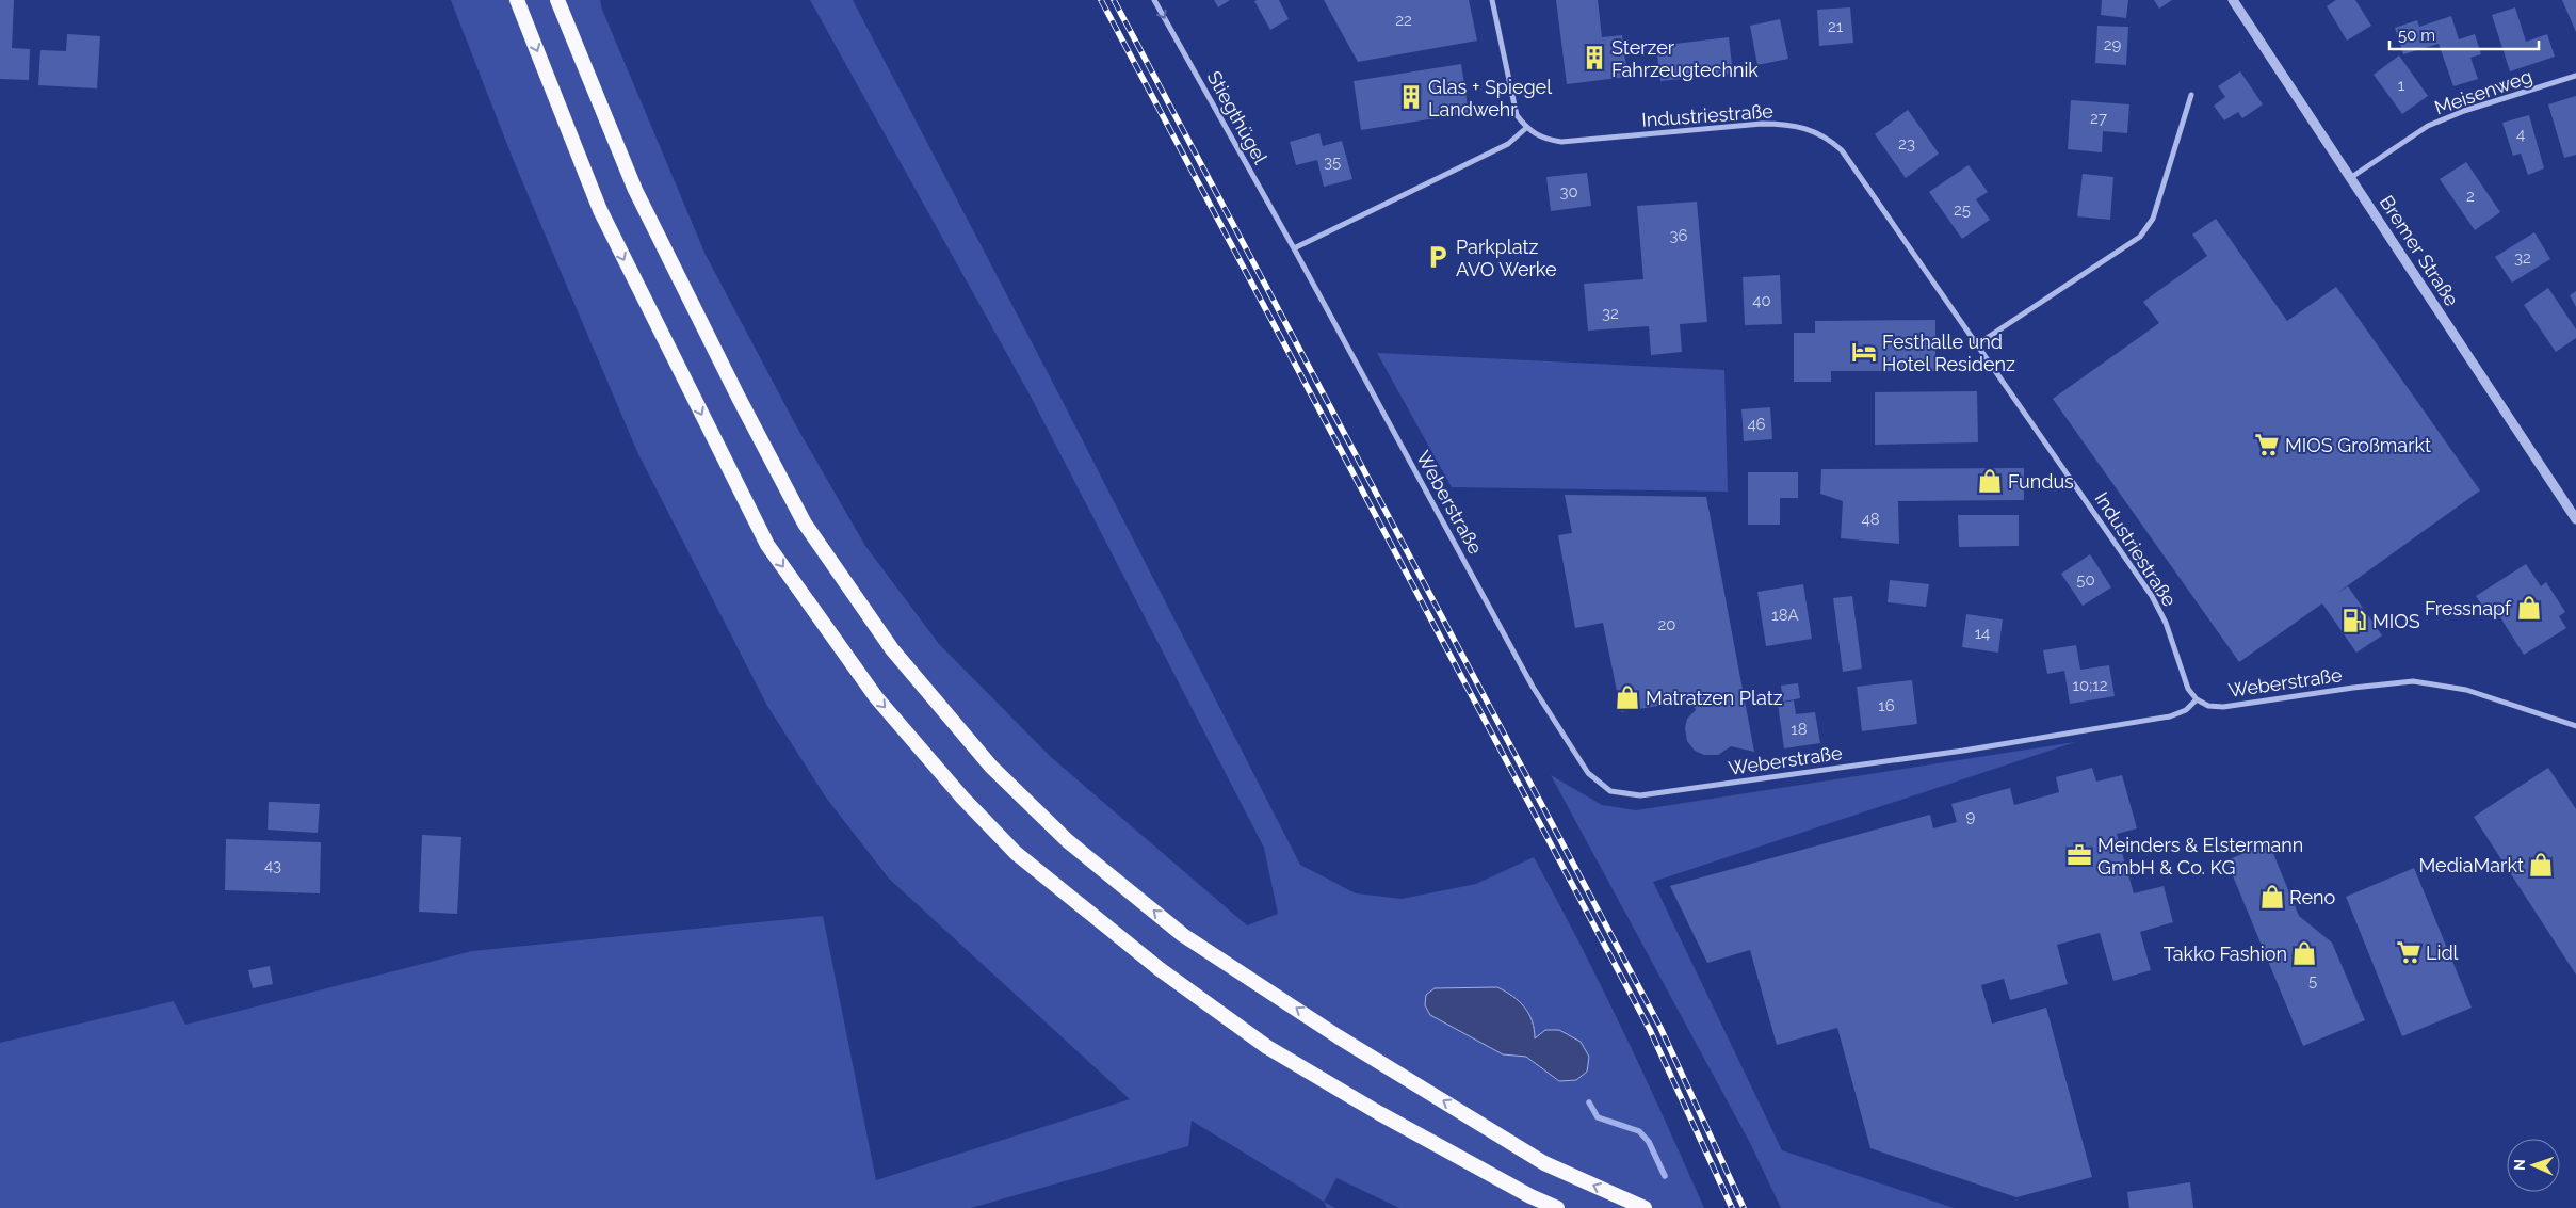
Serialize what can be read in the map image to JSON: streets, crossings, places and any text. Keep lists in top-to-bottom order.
{
  "streets": {
    "street": [
      "Meisenweg",
      "Industriestraße",
      "Stiegthügel",
      "Bremer Straße",
      "Weberstraße"
    ]
  },
  "crossings": [
    ["Meisenweg", "Bremer Straße"],
    ["Industriestraße", "Weberstraße"],
    ["Stiegthügel", "Weberstraße"]
  ],
  "one_way": ["Stiegthügel"],
  "places": {
    "building": ["Sterzer Fahrzeugtechnik", "Glas + Spiegel Landwehr"],
    "parking": ["Parkplatz AVO Werke"],
    "hotel": ["Festhalle und Hotel Residenz"],
    "supermarket": ["MIOS Großmarkt", "Lidl"],
    "shop": [
      "Fundus",
      "Fressnapf",
      "Matratzen Platz",
      "MediaMarkt",
      "Reno",
      "Takko Fashion"
    ],
    "fuel station": ["MIOS"],
    "office": ["Meinders & Elstermann GmbH & Co. KG"]
  },
  "house_numbers": [
    "22",
    "21",
    "29",
    "1",
    "27",
    "4",
    "23",
    "35",
    "30",
    "2",
    "25",
    "36",
    "32",
    "40",
    "32",
    "46",
    "48",
    "50",
    "18A",
    "20",
    "14",
    "10;12",
    "16",
    "18",
    "9",
    "43",
    "5"
  ],
  "scale_bar": "50 m",
  "north": "left"
}
